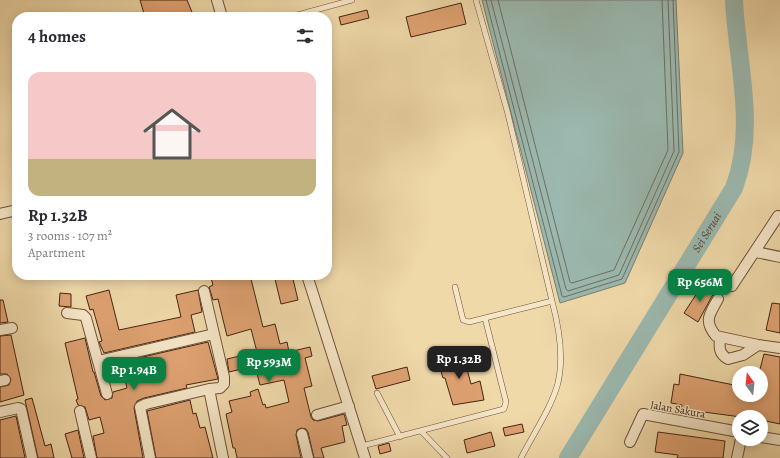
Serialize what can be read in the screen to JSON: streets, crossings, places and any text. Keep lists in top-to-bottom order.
{
  "streets": {
    "street": ["Jalan Sakura"]
  },
  "water": ["Sei Seruai"],
  "north": "top",
  "page": {
    "heading": "4 homes",
    "list": [
      {
        "name": "Rp 1.32B",
        "note": "3 rooms · 107 m² · Apartment"
      }
    ],
    "price": [
      "Rp 656M",
      "Rp 1.32B",
      "Rp 593M",
      "Rp 1.94B"
    ]
  }
}
